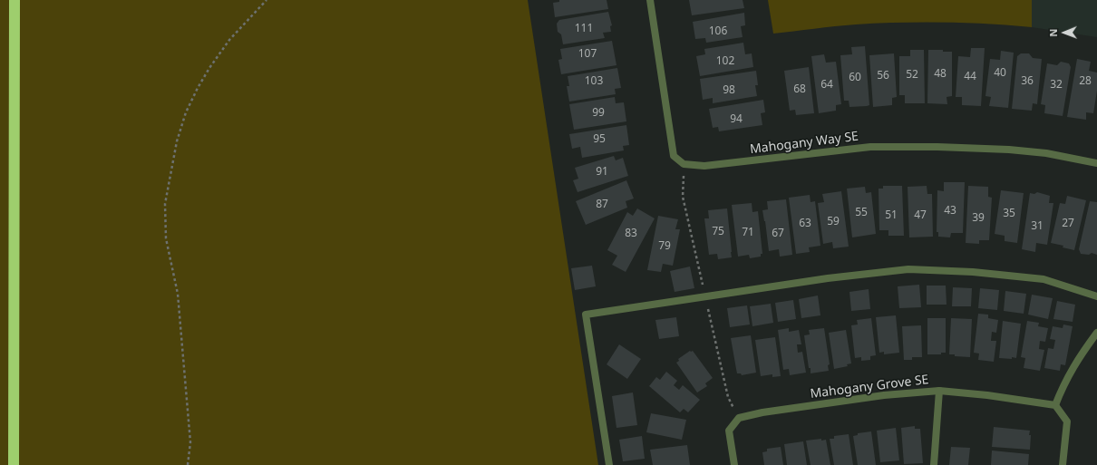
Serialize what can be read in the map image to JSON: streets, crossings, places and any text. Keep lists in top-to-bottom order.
{
  "streets": {
    "street": ["Mahogany Way SE", "Mahogany Grove SE"]
  },
  "house_numbers": [
    "111",
    "106",
    "107",
    "102",
    "40",
    "48",
    "52",
    "56",
    "44",
    "60",
    "103",
    "36",
    "28",
    "64",
    "32",
    "68",
    "98",
    "99",
    "94",
    "95",
    "91",
    "87",
    "43",
    "55",
    "35",
    "51",
    "47",
    "39",
    "59",
    "63",
    "27",
    "31",
    "75",
    "71",
    "83",
    "67",
    "79"
  ],
  "north": "left"
}
